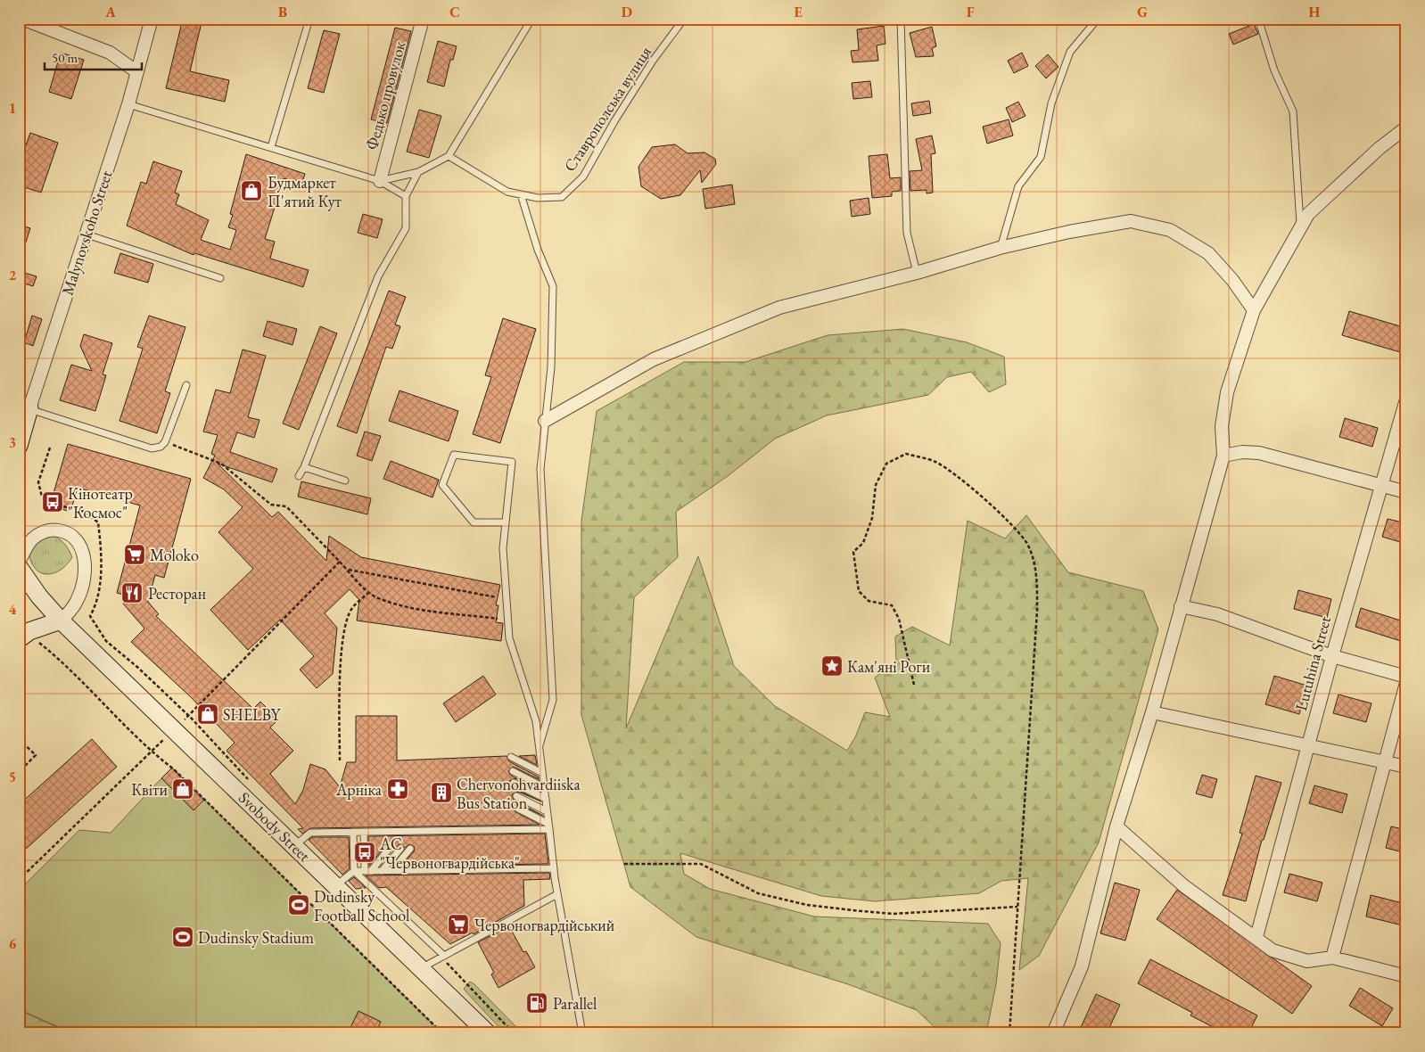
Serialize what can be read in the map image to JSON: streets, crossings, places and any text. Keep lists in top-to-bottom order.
{
  "streets": {
    "main road": ["Malynovskoho Street", "Svobody Street"],
    "street": ["Федько провулок", "Lutuhina Street"],
    "lane": ["Ставрополська вулиця"]
  },
  "places": {
    "shop": ["Будмаркет П'ятий Кут", "SHELBY", "Квіти"],
    "bus stop": ["Кінотеатр \"Космос\"", "АС \"Червоногвардійська\""],
    "supermarket": ["Moloko", "Червоногвардійський"],
    "restaurant": ["Ресторан"],
    "place": ["Кам'яні Роги"],
    "pharmacy": ["Арніка"],
    "building": ["Chervonohvardiiska Bus Station"],
    "sports": ["Dudinsky Football School", "Dudinsky Stadium"],
    "fuel station": ["Parallel"]
  },
  "scale_bar": "50 m",
  "grid": {
    "columns": [
      "A",
      "B",
      "C",
      "D",
      "E",
      "F",
      "G",
      "H"
    ],
    "rows": [
      "1",
      "2",
      "3",
      "4",
      "5",
      "6"
    ]
  }
}
